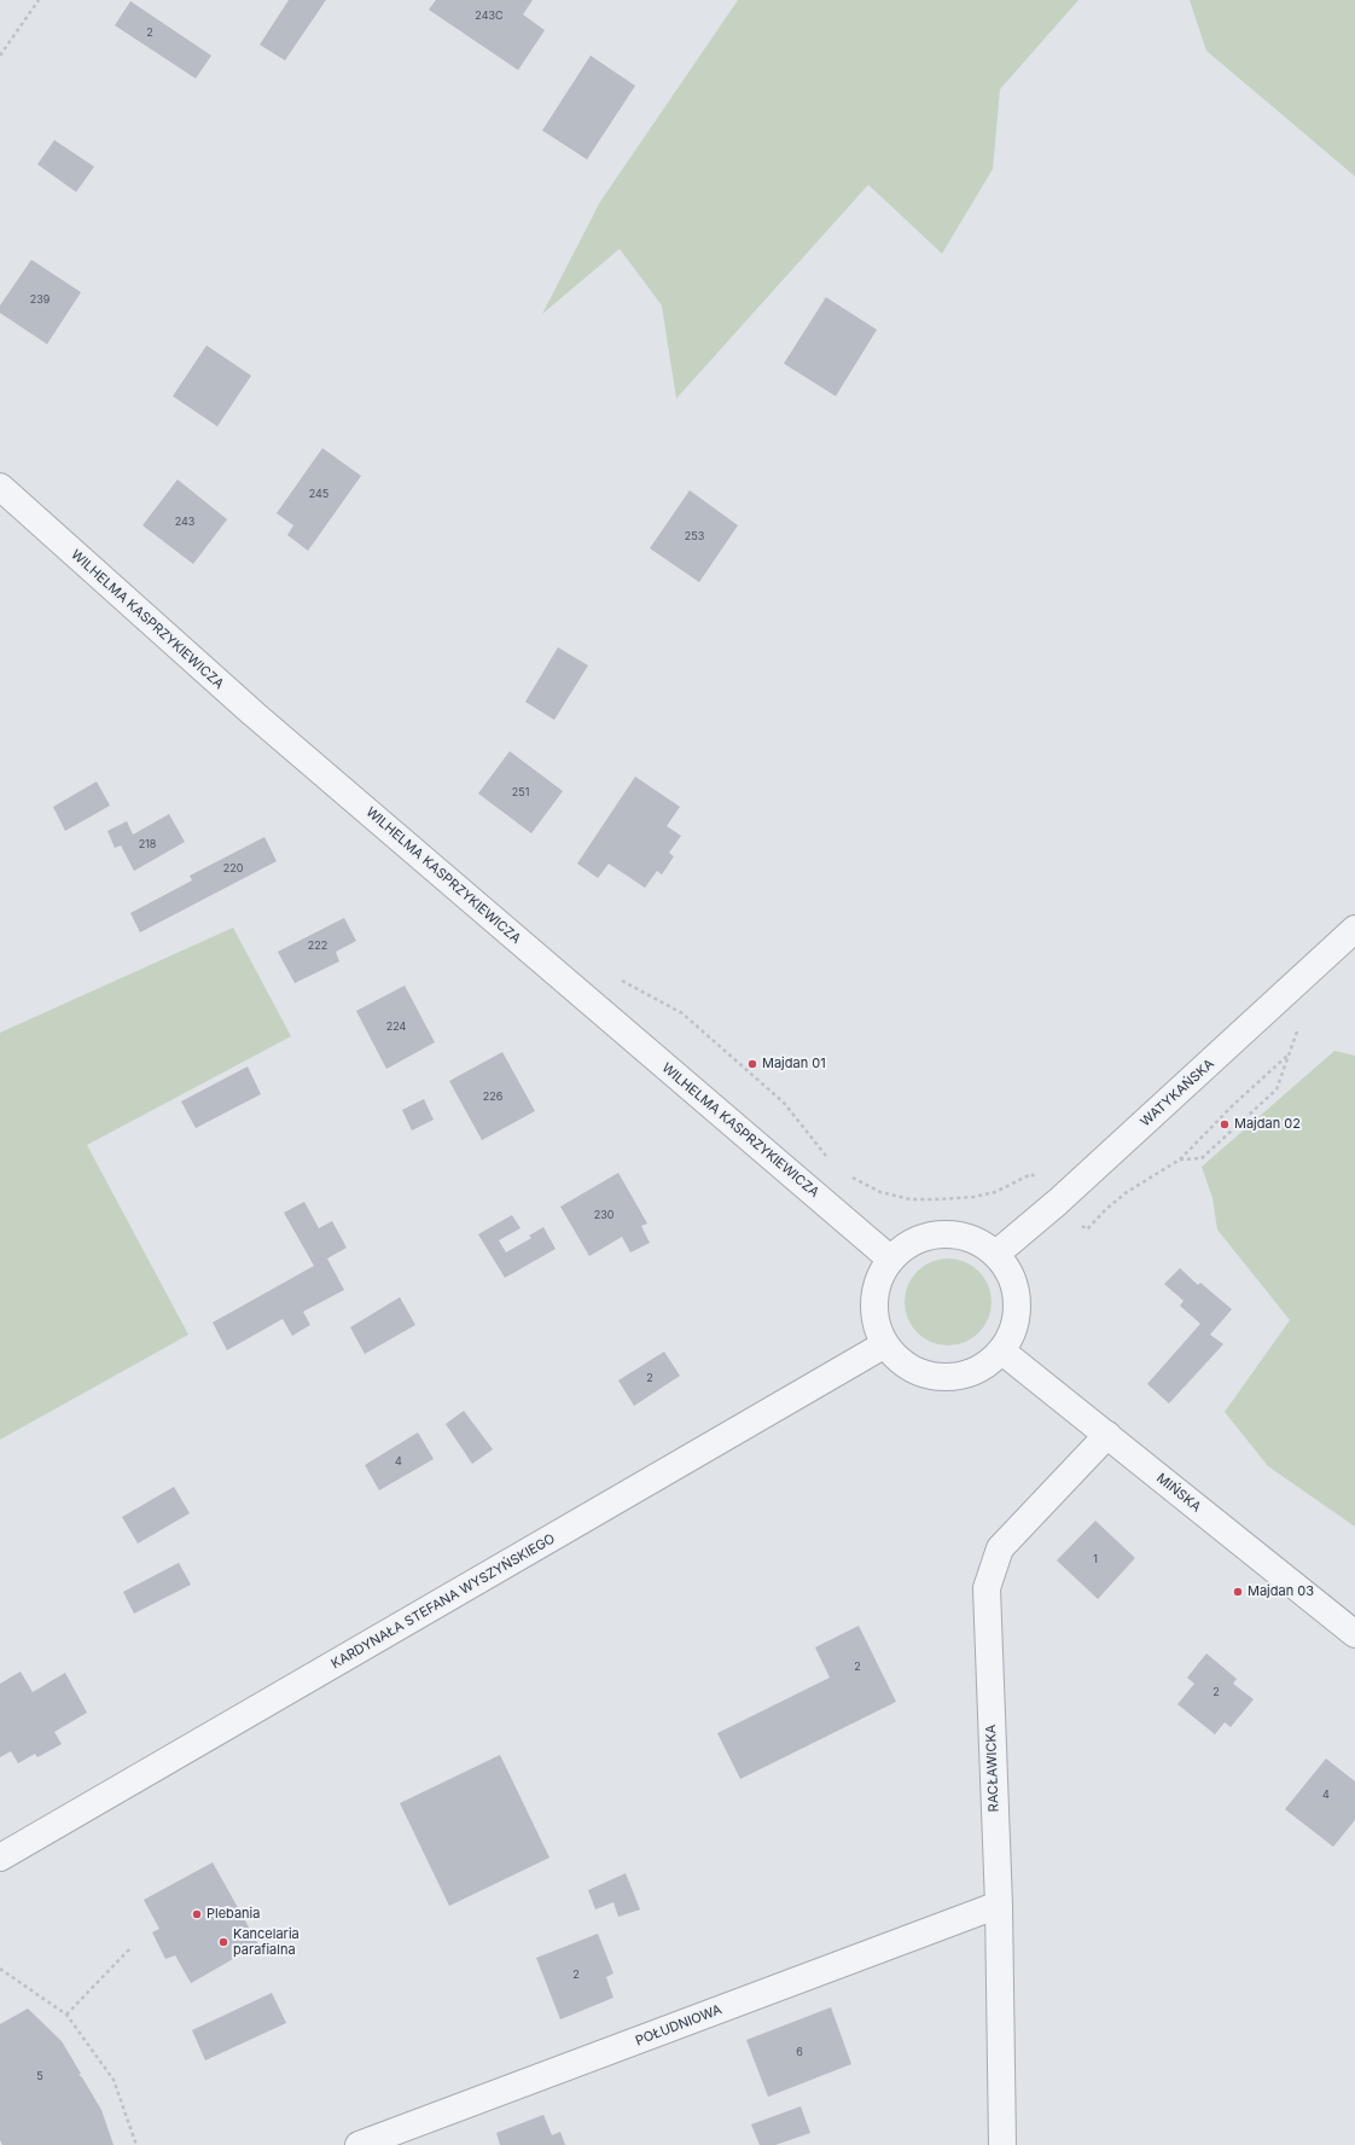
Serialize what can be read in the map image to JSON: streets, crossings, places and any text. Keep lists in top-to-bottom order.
{
  "streets": {
    "street": [
      "WILHELMA KASPRZYKIEWICZA",
      "WATYKAŃSKA",
      "MIŃSKA",
      "KARDYNAŁA STEFANA WYSZYŃSKIEGO",
      "RACŁAWICKA",
      "POŁUDNIOWA"
    ]
  },
  "crossings": [
    ["WILHELMA KASPRZYKIEWICZA", "WATYKAŃSKA"],
    ["WILHELMA KASPRZYKIEWICZA", "MIŃSKA"],
    ["WILHELMA KASPRZYKIEWICZA", "KARDYNAŁA STEFANA WYSZYŃSKIEGO"],
    ["WATYKAŃSKA", "MIŃSKA"],
    ["WATYKAŃSKA", "KARDYNAŁA STEFANA WYSZYŃSKIEGO"],
    ["MIŃSKA", "KARDYNAŁA STEFANA WYSZYŃSKIEGO"],
    ["MIŃSKA", "RACŁAWICKA"],
    ["RACŁAWICKA", "POŁUDNIOWA"]
  ],
  "places": [
    "Majdan 01",
    "Majdan 02",
    "Majdan 03",
    "Plebania",
    "Kancelaria parafialna"
  ],
  "house_numbers": [
    "243C",
    "2",
    "239",
    "245",
    "243",
    "253",
    "251",
    "218",
    "220",
    "222",
    "224",
    "226",
    "230",
    "2",
    "4",
    "1",
    "2",
    "2",
    "4",
    "2",
    "6",
    "5"
  ]
}
